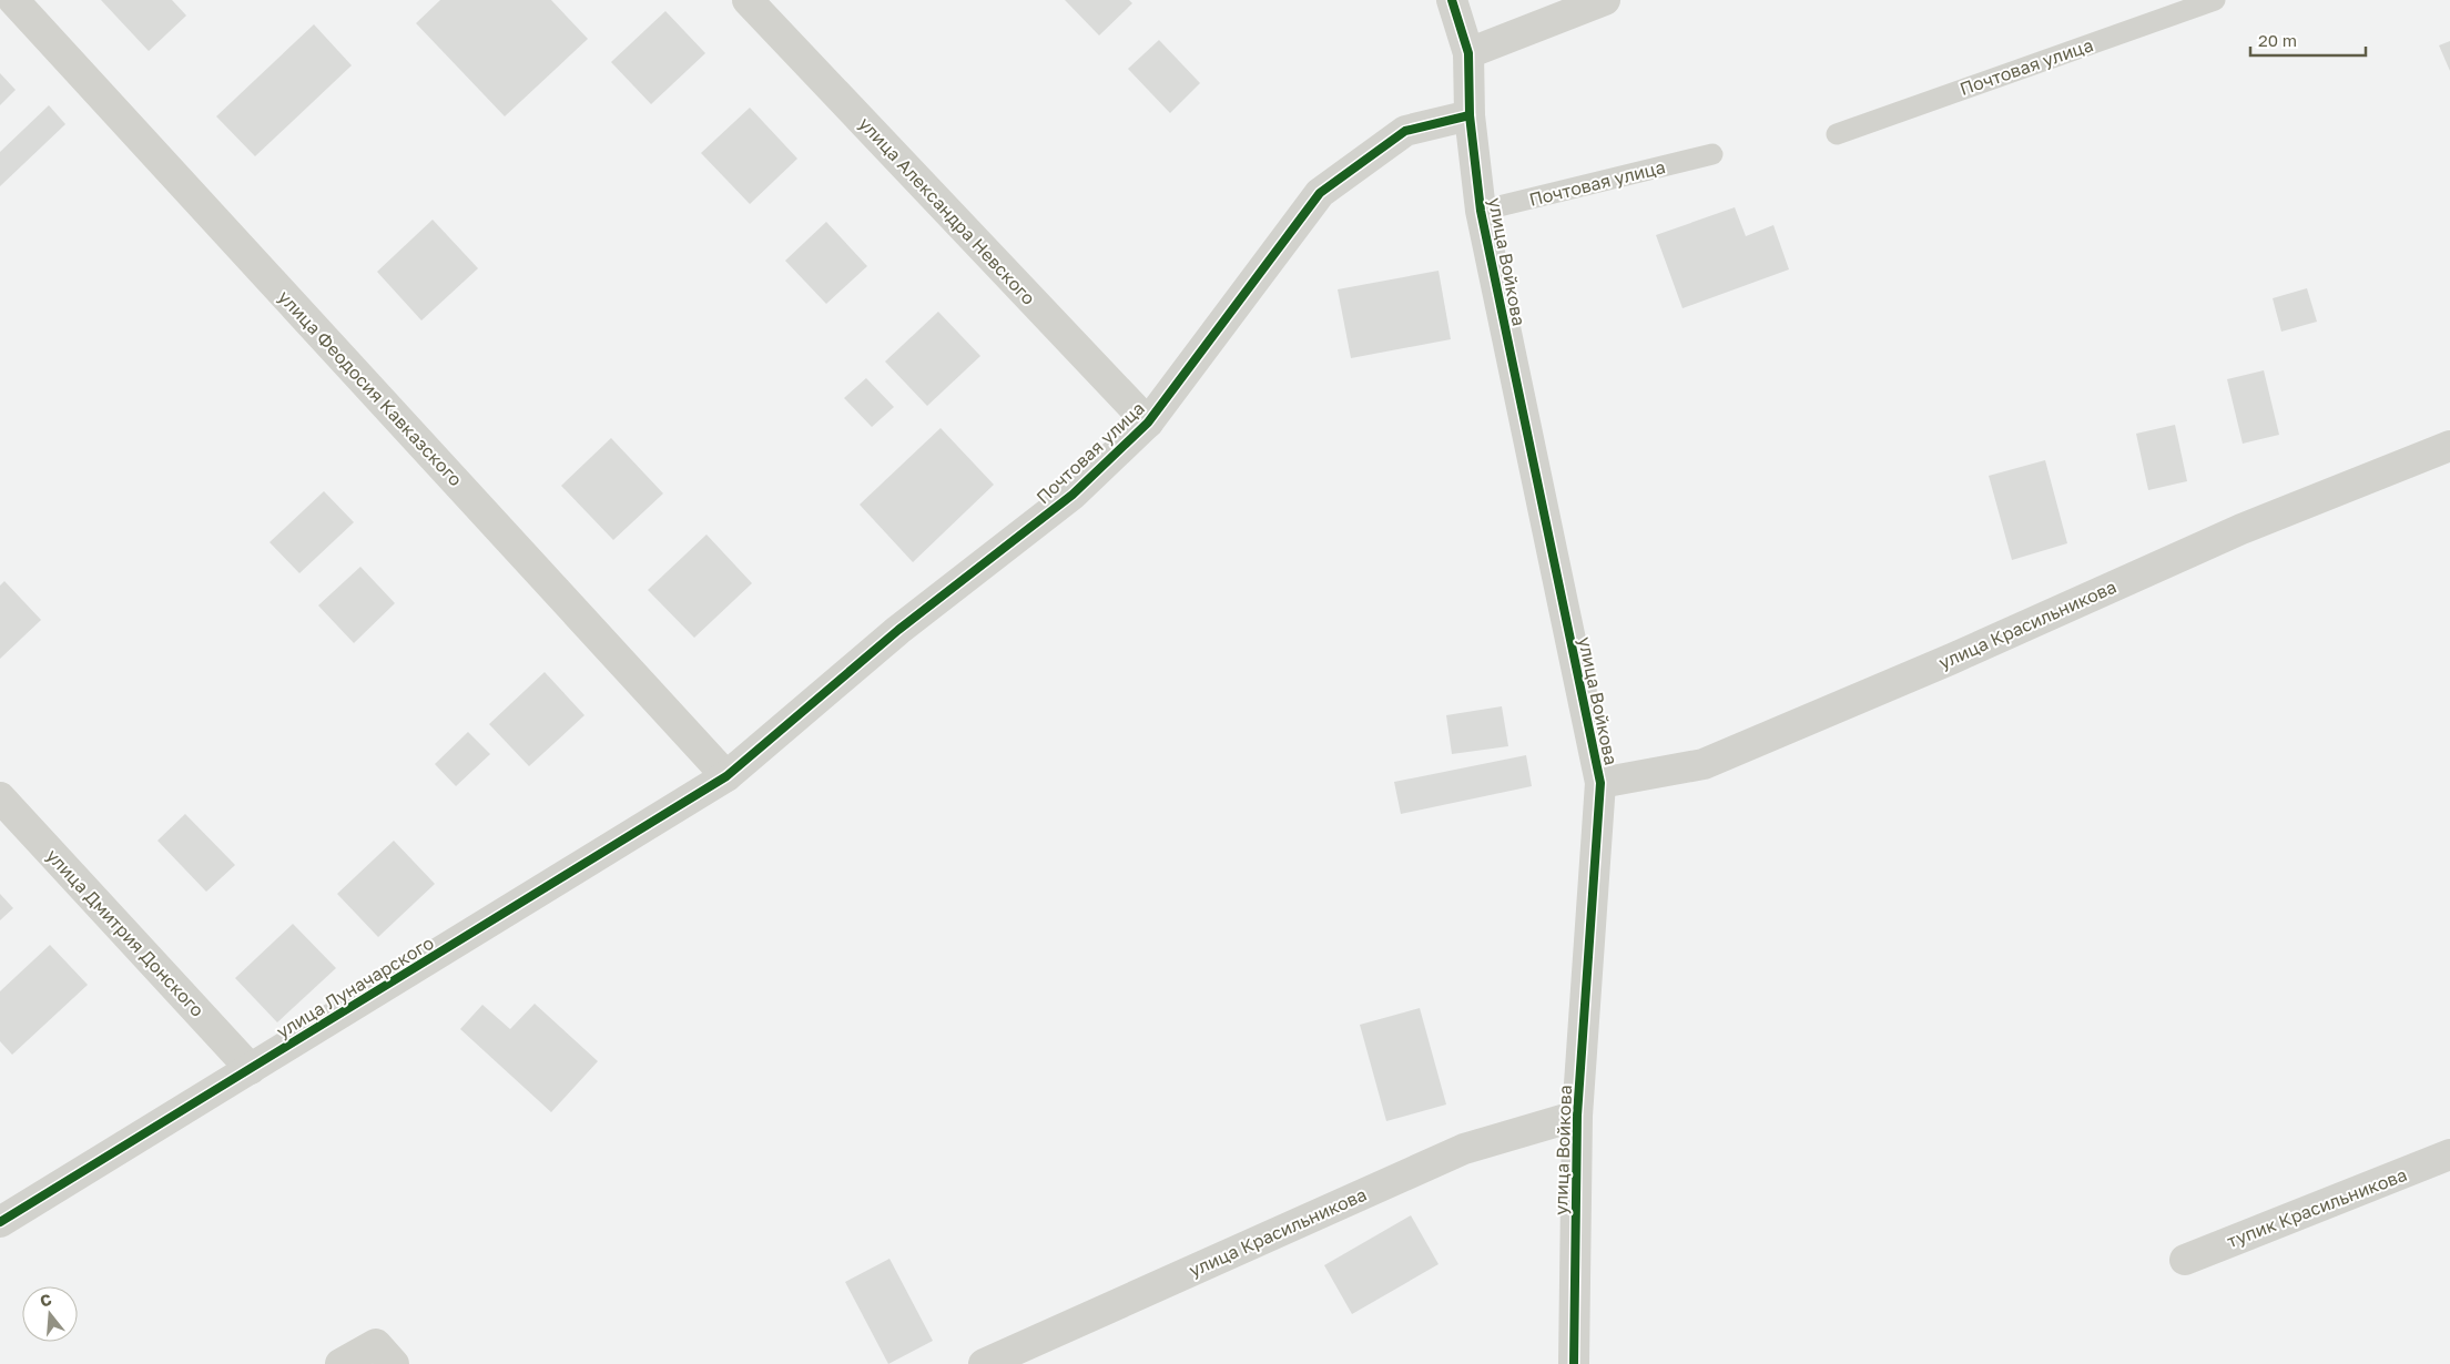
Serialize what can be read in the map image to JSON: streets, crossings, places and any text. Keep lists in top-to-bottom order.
{
  "streets": {
    "street": [
      "Почтовая улица",
      "улица Александра Невского",
      "улица Войкова",
      "улица Феодосия Кавказского",
      "улица Красильникова",
      "улица Дмитрия Донского",
      "улица Луначарского",
      "тупик Красильникова"
    ]
  },
  "crossings": [
    ["Почтовая улица", "улица Александра Невского"],
    ["Почтовая улица", "улица Войкова"],
    ["Почтовая улица", "улица Феодосия Кавказского"],
    ["Почтовая улица", "улица Луначарского"],
    ["улица Войкова", "улица Красильникова"],
    ["улица Феодосия Кавказского", "улица Луначарского"],
    ["улица Дмитрия Донского", "улица Луначарского"]
  ],
  "scale_bar": "20 m",
  "north": "top"
}
